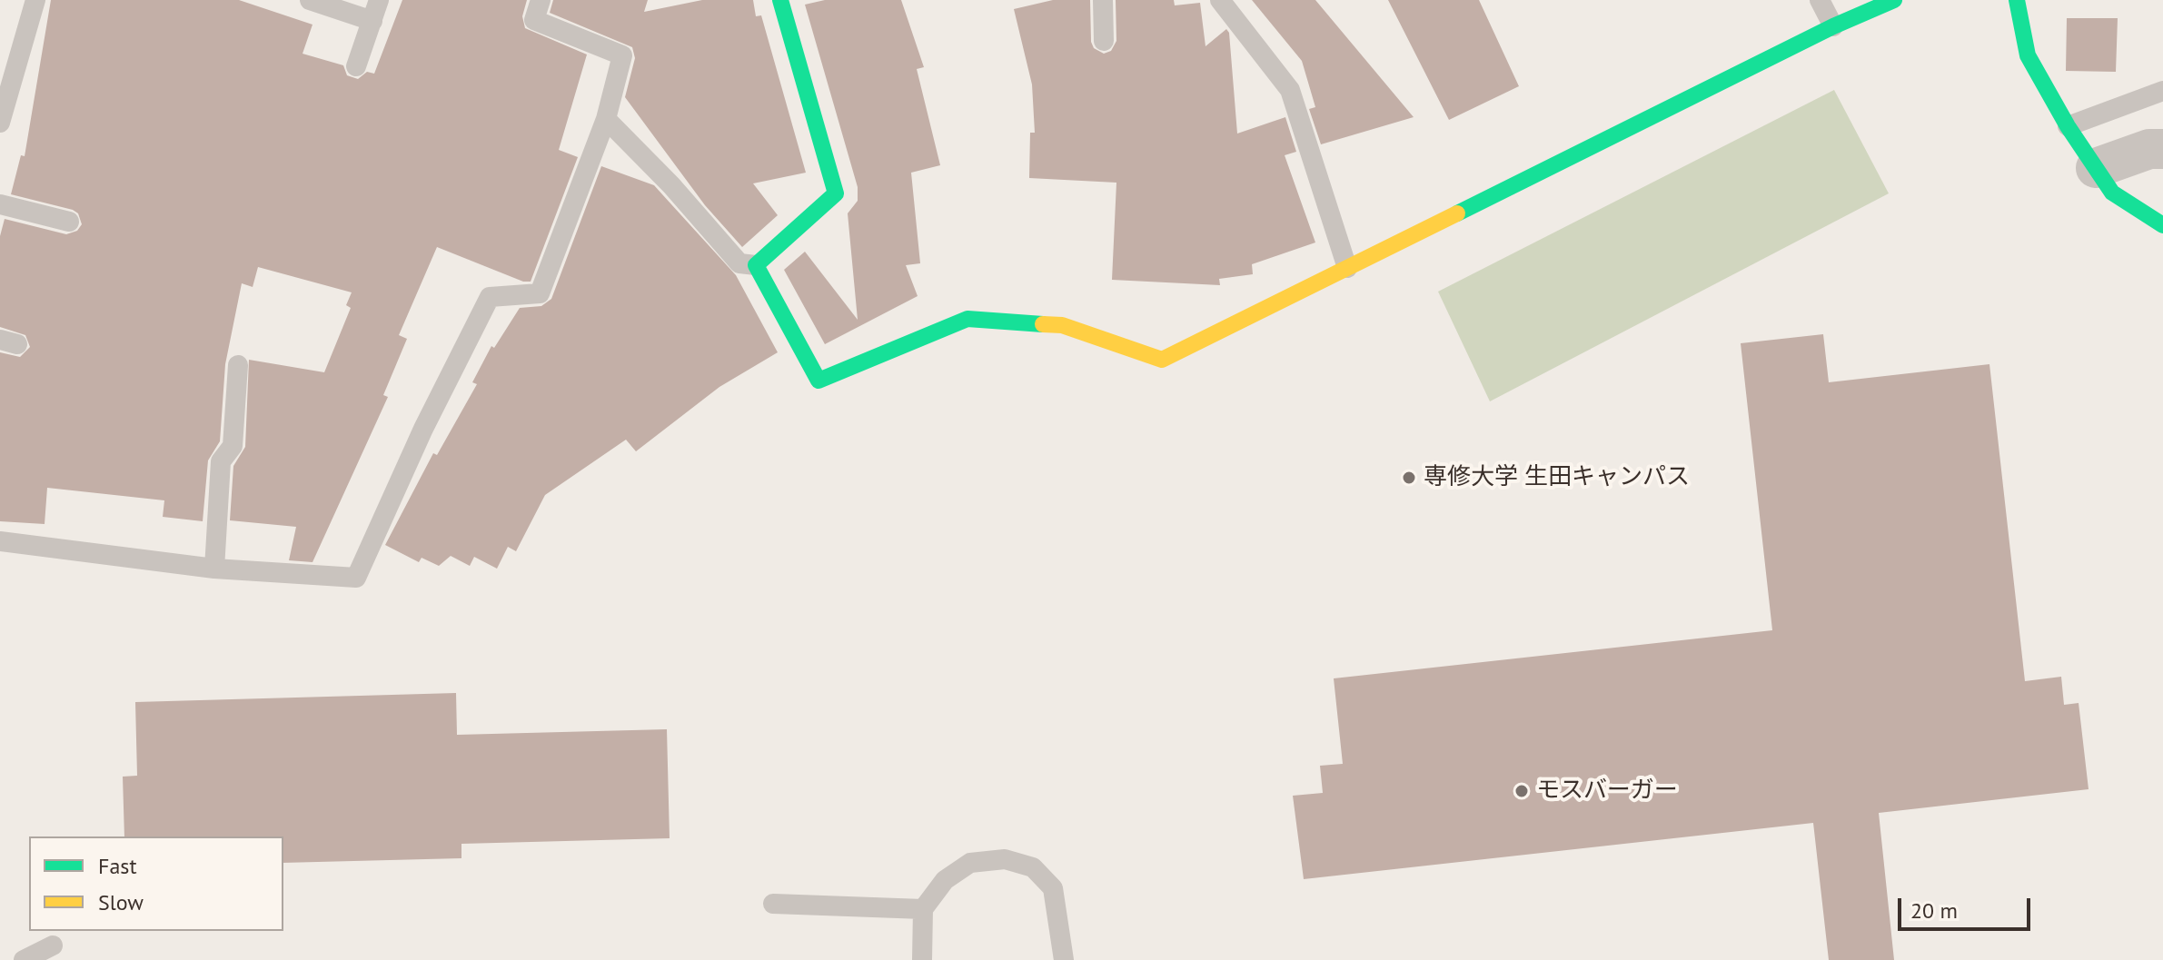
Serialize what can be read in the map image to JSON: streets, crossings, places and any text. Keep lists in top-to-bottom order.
{
  "places": ["専修大学 生田キャンパス", "モスバーガー"],
  "legend": ["Fast", "Slow"],
  "scale_bar": "20 m"
}
